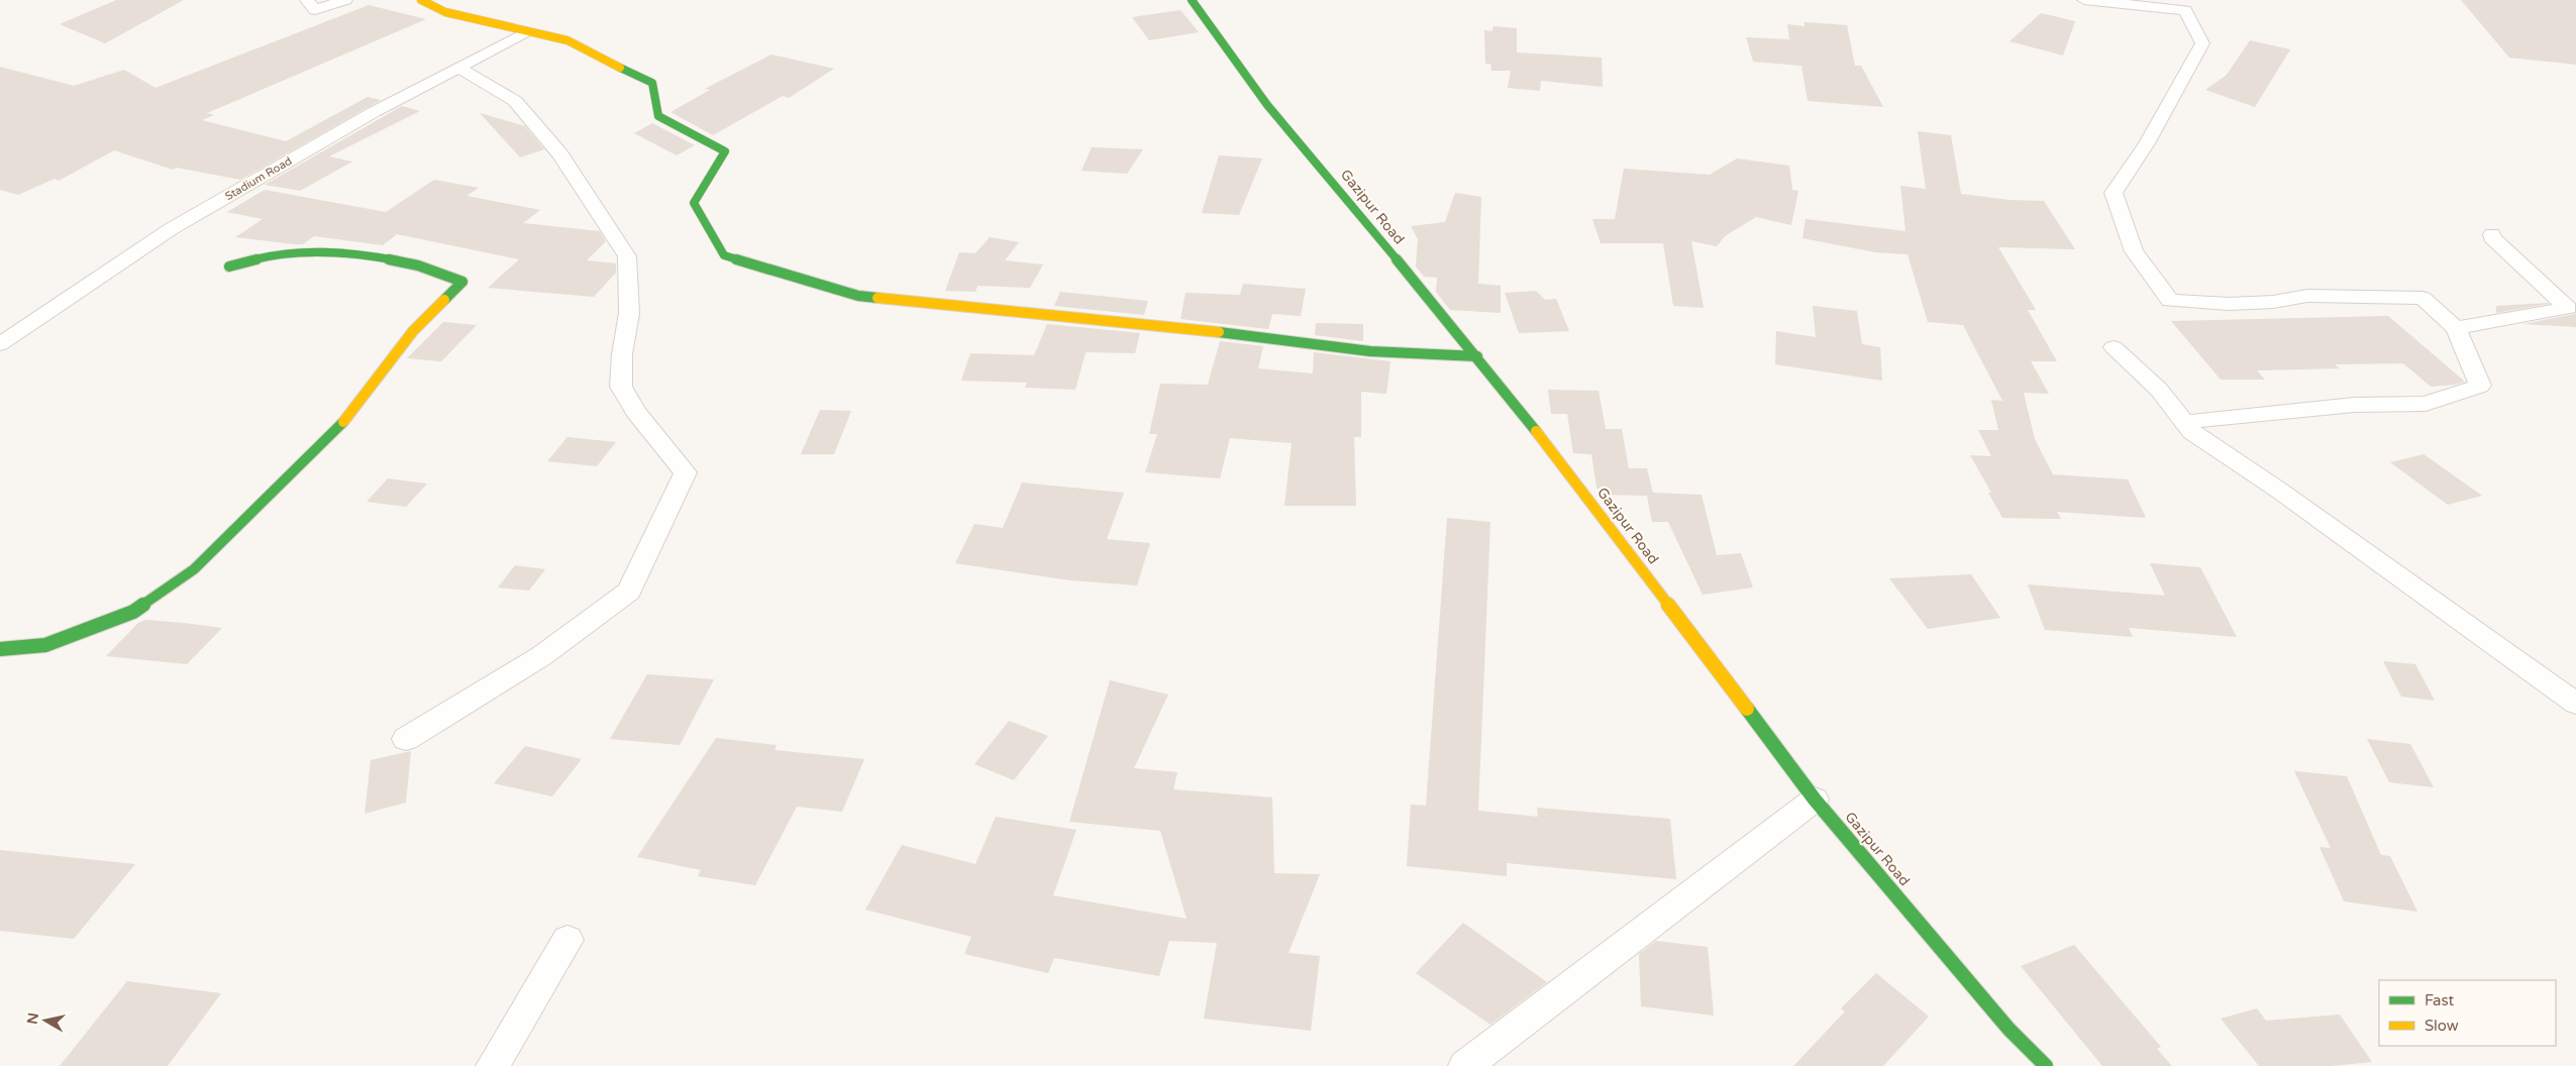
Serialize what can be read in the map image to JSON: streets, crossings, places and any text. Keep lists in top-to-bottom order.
{
  "streets": {
    "street": ["Stadium Road", "Gazipur Road"]
  },
  "legend": ["Fast", "Slow"],
  "north": "left"
}
